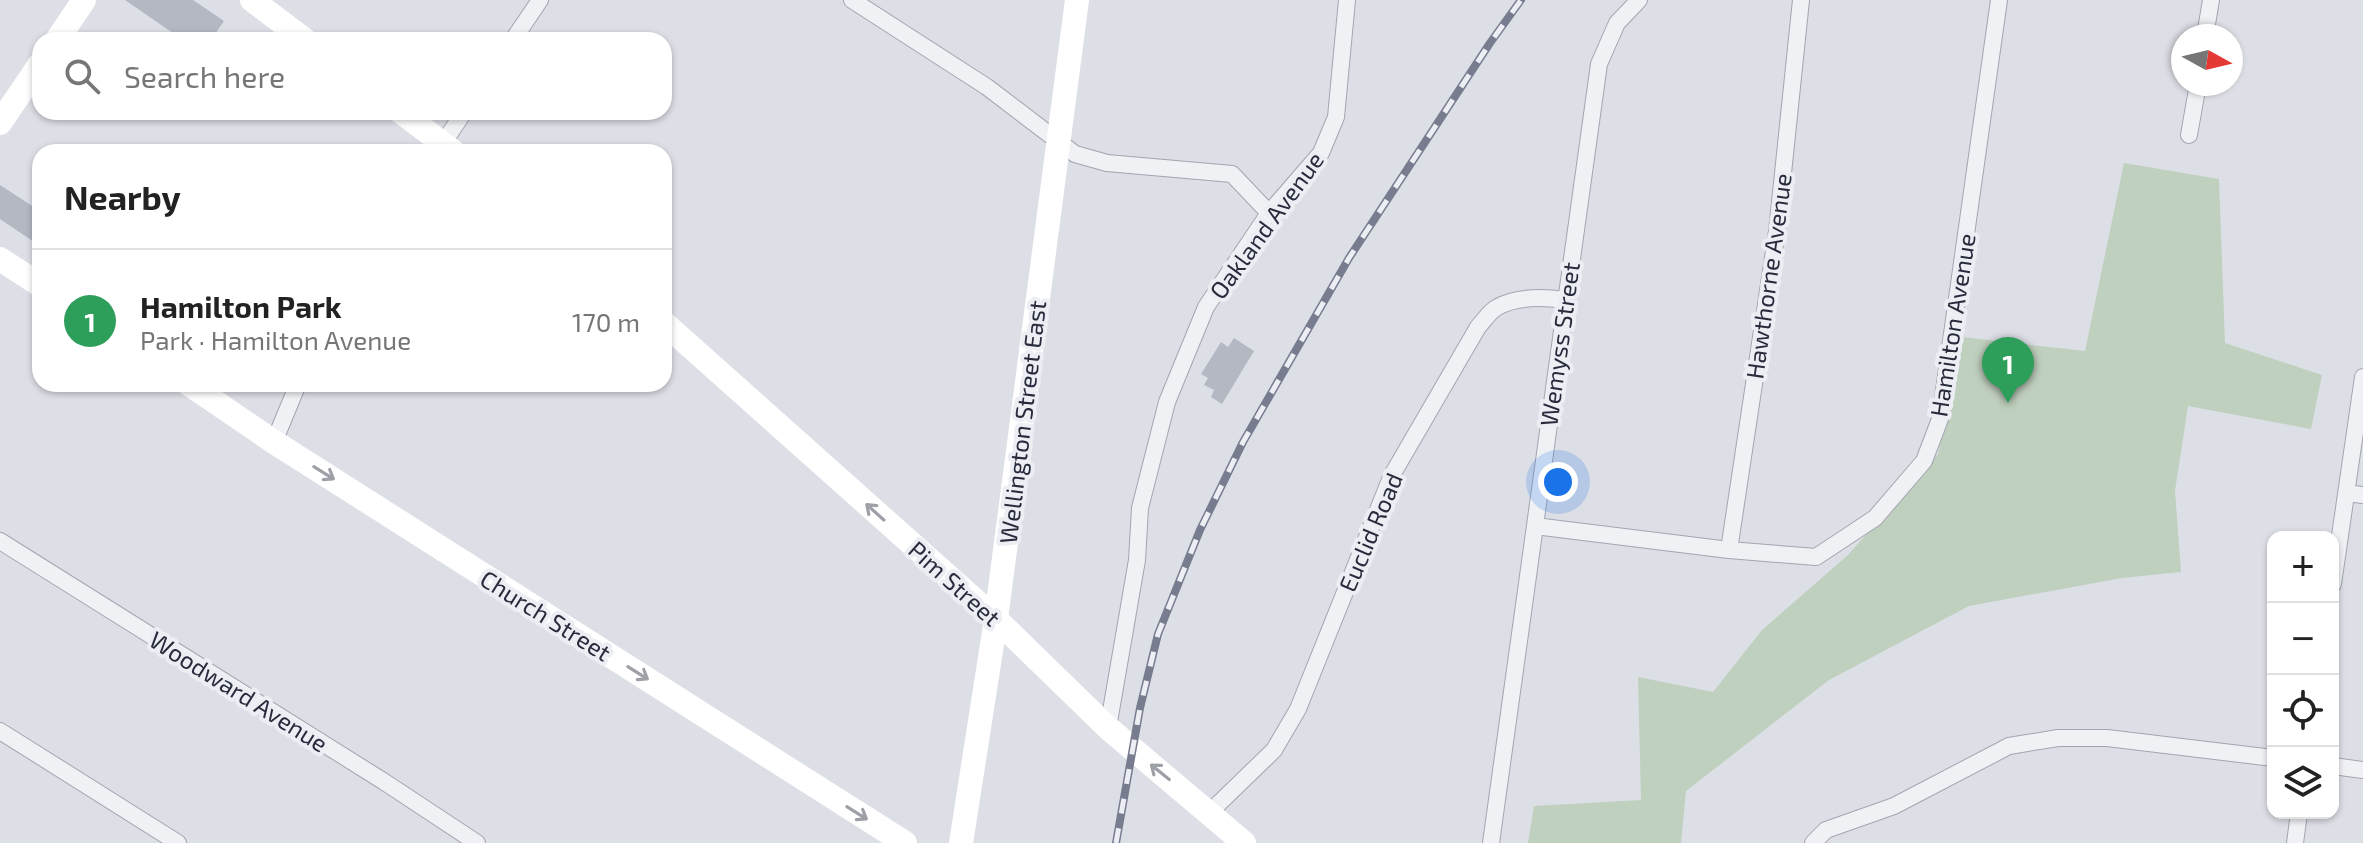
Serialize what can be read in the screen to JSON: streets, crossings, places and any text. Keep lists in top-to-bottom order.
{
  "streets": {
    "street": [
      "Oakland Avenue",
      "Hawthorne Avenue",
      "Hamilton Avenue",
      "Wemyss Street",
      "Wellington Street East",
      "Euclid Road",
      "Pim Street",
      "Church Street",
      "Woodward Avenue"
    ]
  },
  "crossings": [
    ["Oakland Avenue", "Pim Street"],
    ["Hawthorne Avenue", "Hamilton Avenue"],
    ["Hamilton Avenue", "Wemyss Street"],
    ["Wemyss Street", "Euclid Road"],
    ["Wellington Street East", "Pim Street"],
    ["Euclid Road", "Pim Street"]
  ],
  "one_way": ["Pim Street", "Church Street"],
  "north": "right",
  "page": {
    "search": "Search here",
    "heading": "Nearby",
    "list": [
      {
        "mark": "1",
        "name": "Hamilton Park",
        "note": "Park · Hamilton Avenue",
        "value": "170 m"
      }
    ],
    "pins": "1",
    "map_buttons": ["+", "−"]
  }
}
